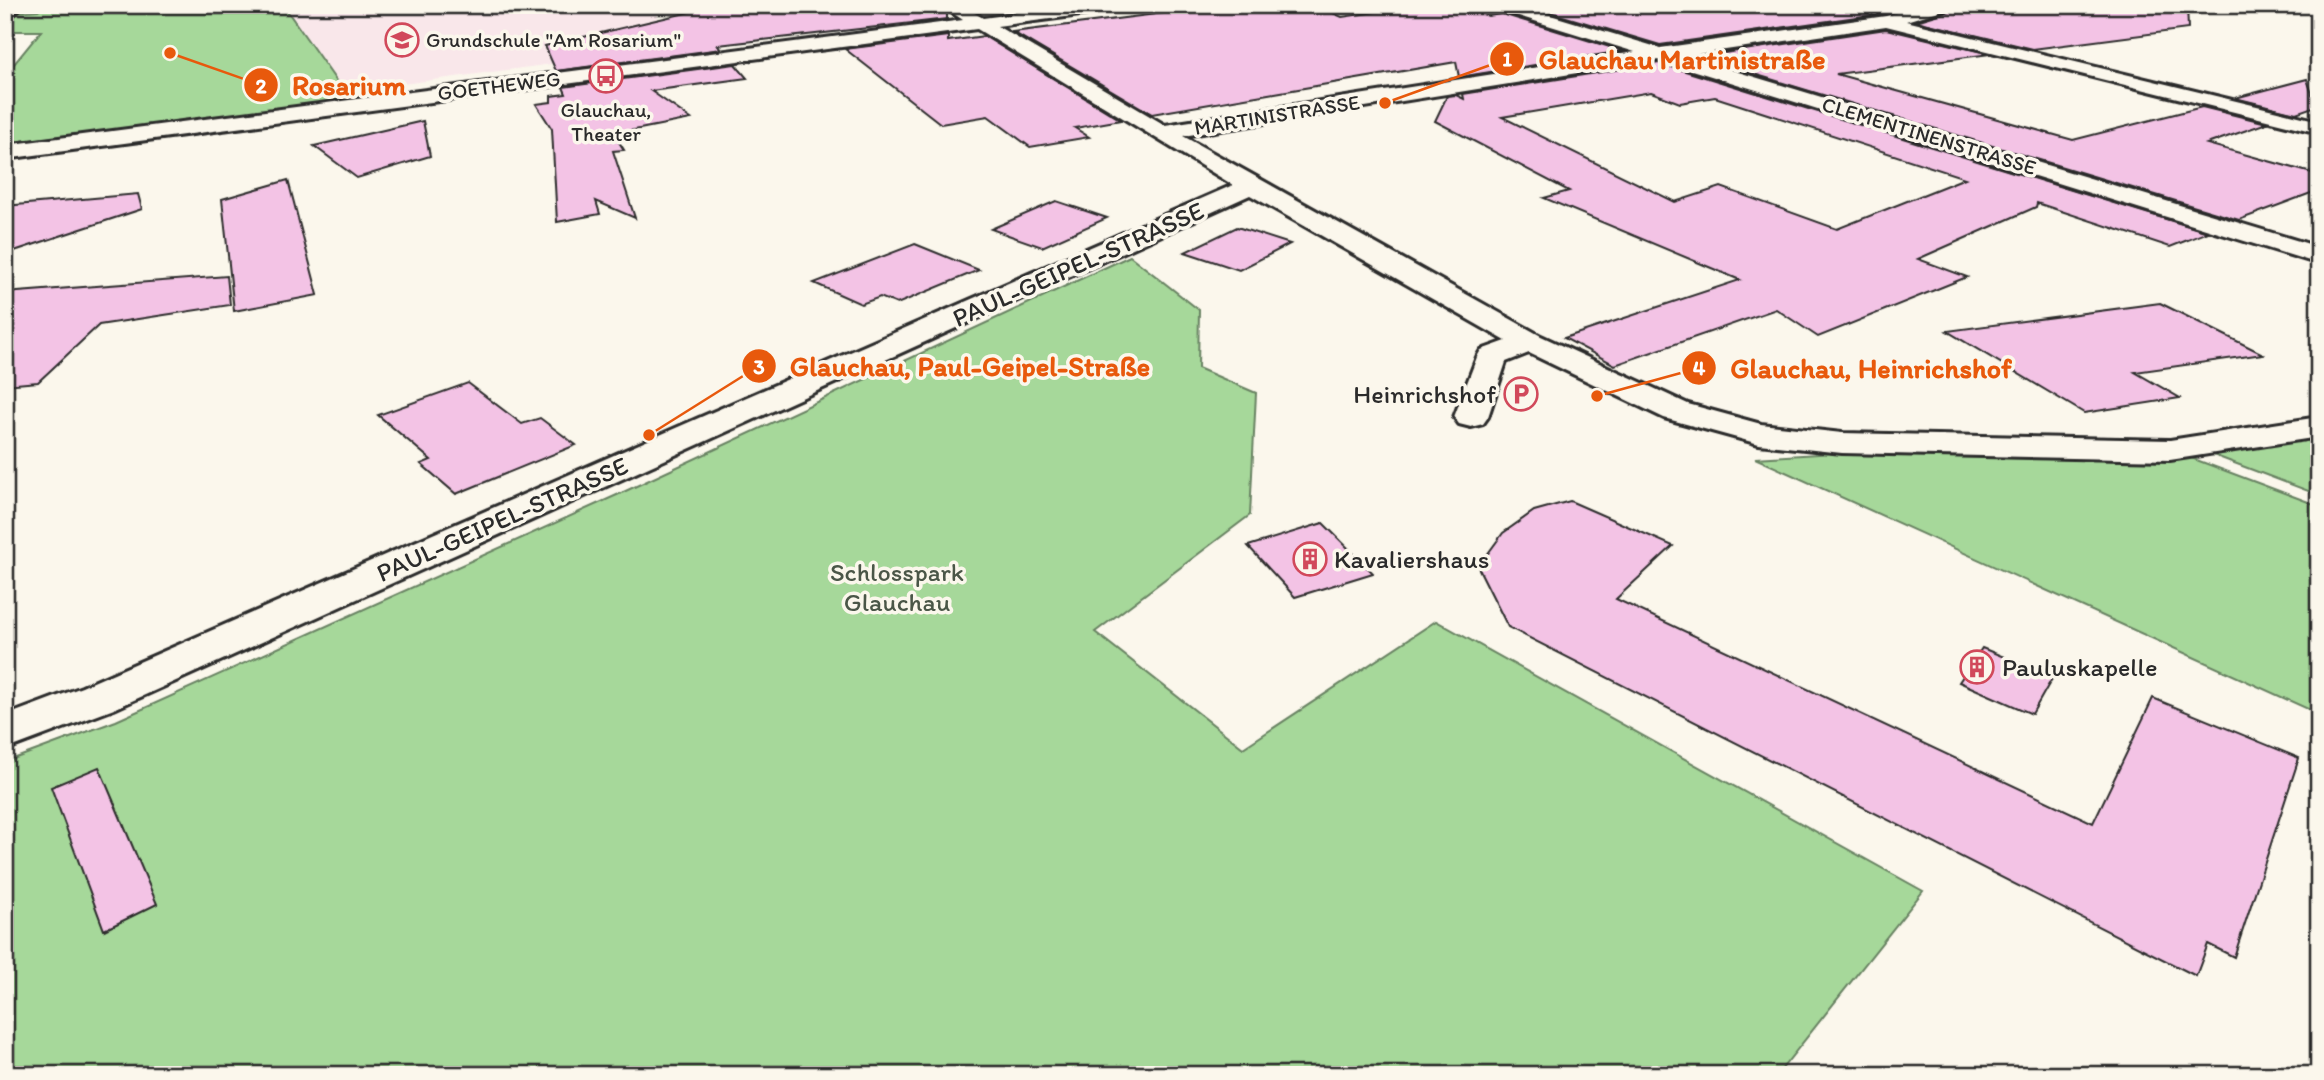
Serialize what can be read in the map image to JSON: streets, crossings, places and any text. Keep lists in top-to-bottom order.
{
  "streets": {
    "street": [
      "GOETHEWEG",
      "MARTINISTRASSE",
      "CLEMENTINENSTRASSE",
      "PAUL-GEIPEL-STRASSE"
    ]
  },
  "crossings": [
    ["MARTINISTRASSE", "CLEMENTINENSTRASSE"]
  ],
  "parks": ["Schlosspark Glauchau"],
  "places": {
    "school or university": ["Grundschule \"Am Rosarium\""],
    "other": [
      "Rosarium",
      "Glauchau Martinistraße",
      "Glauchau, Heinrichshof",
      "Glauchau, Paul-Geipel-Straße"
    ],
    "bus stop": ["Glauchau, Theater"],
    "parking": ["Heinrichshof"],
    "building": ["Kavaliershaus", "Pauluskapelle"]
  }
}
